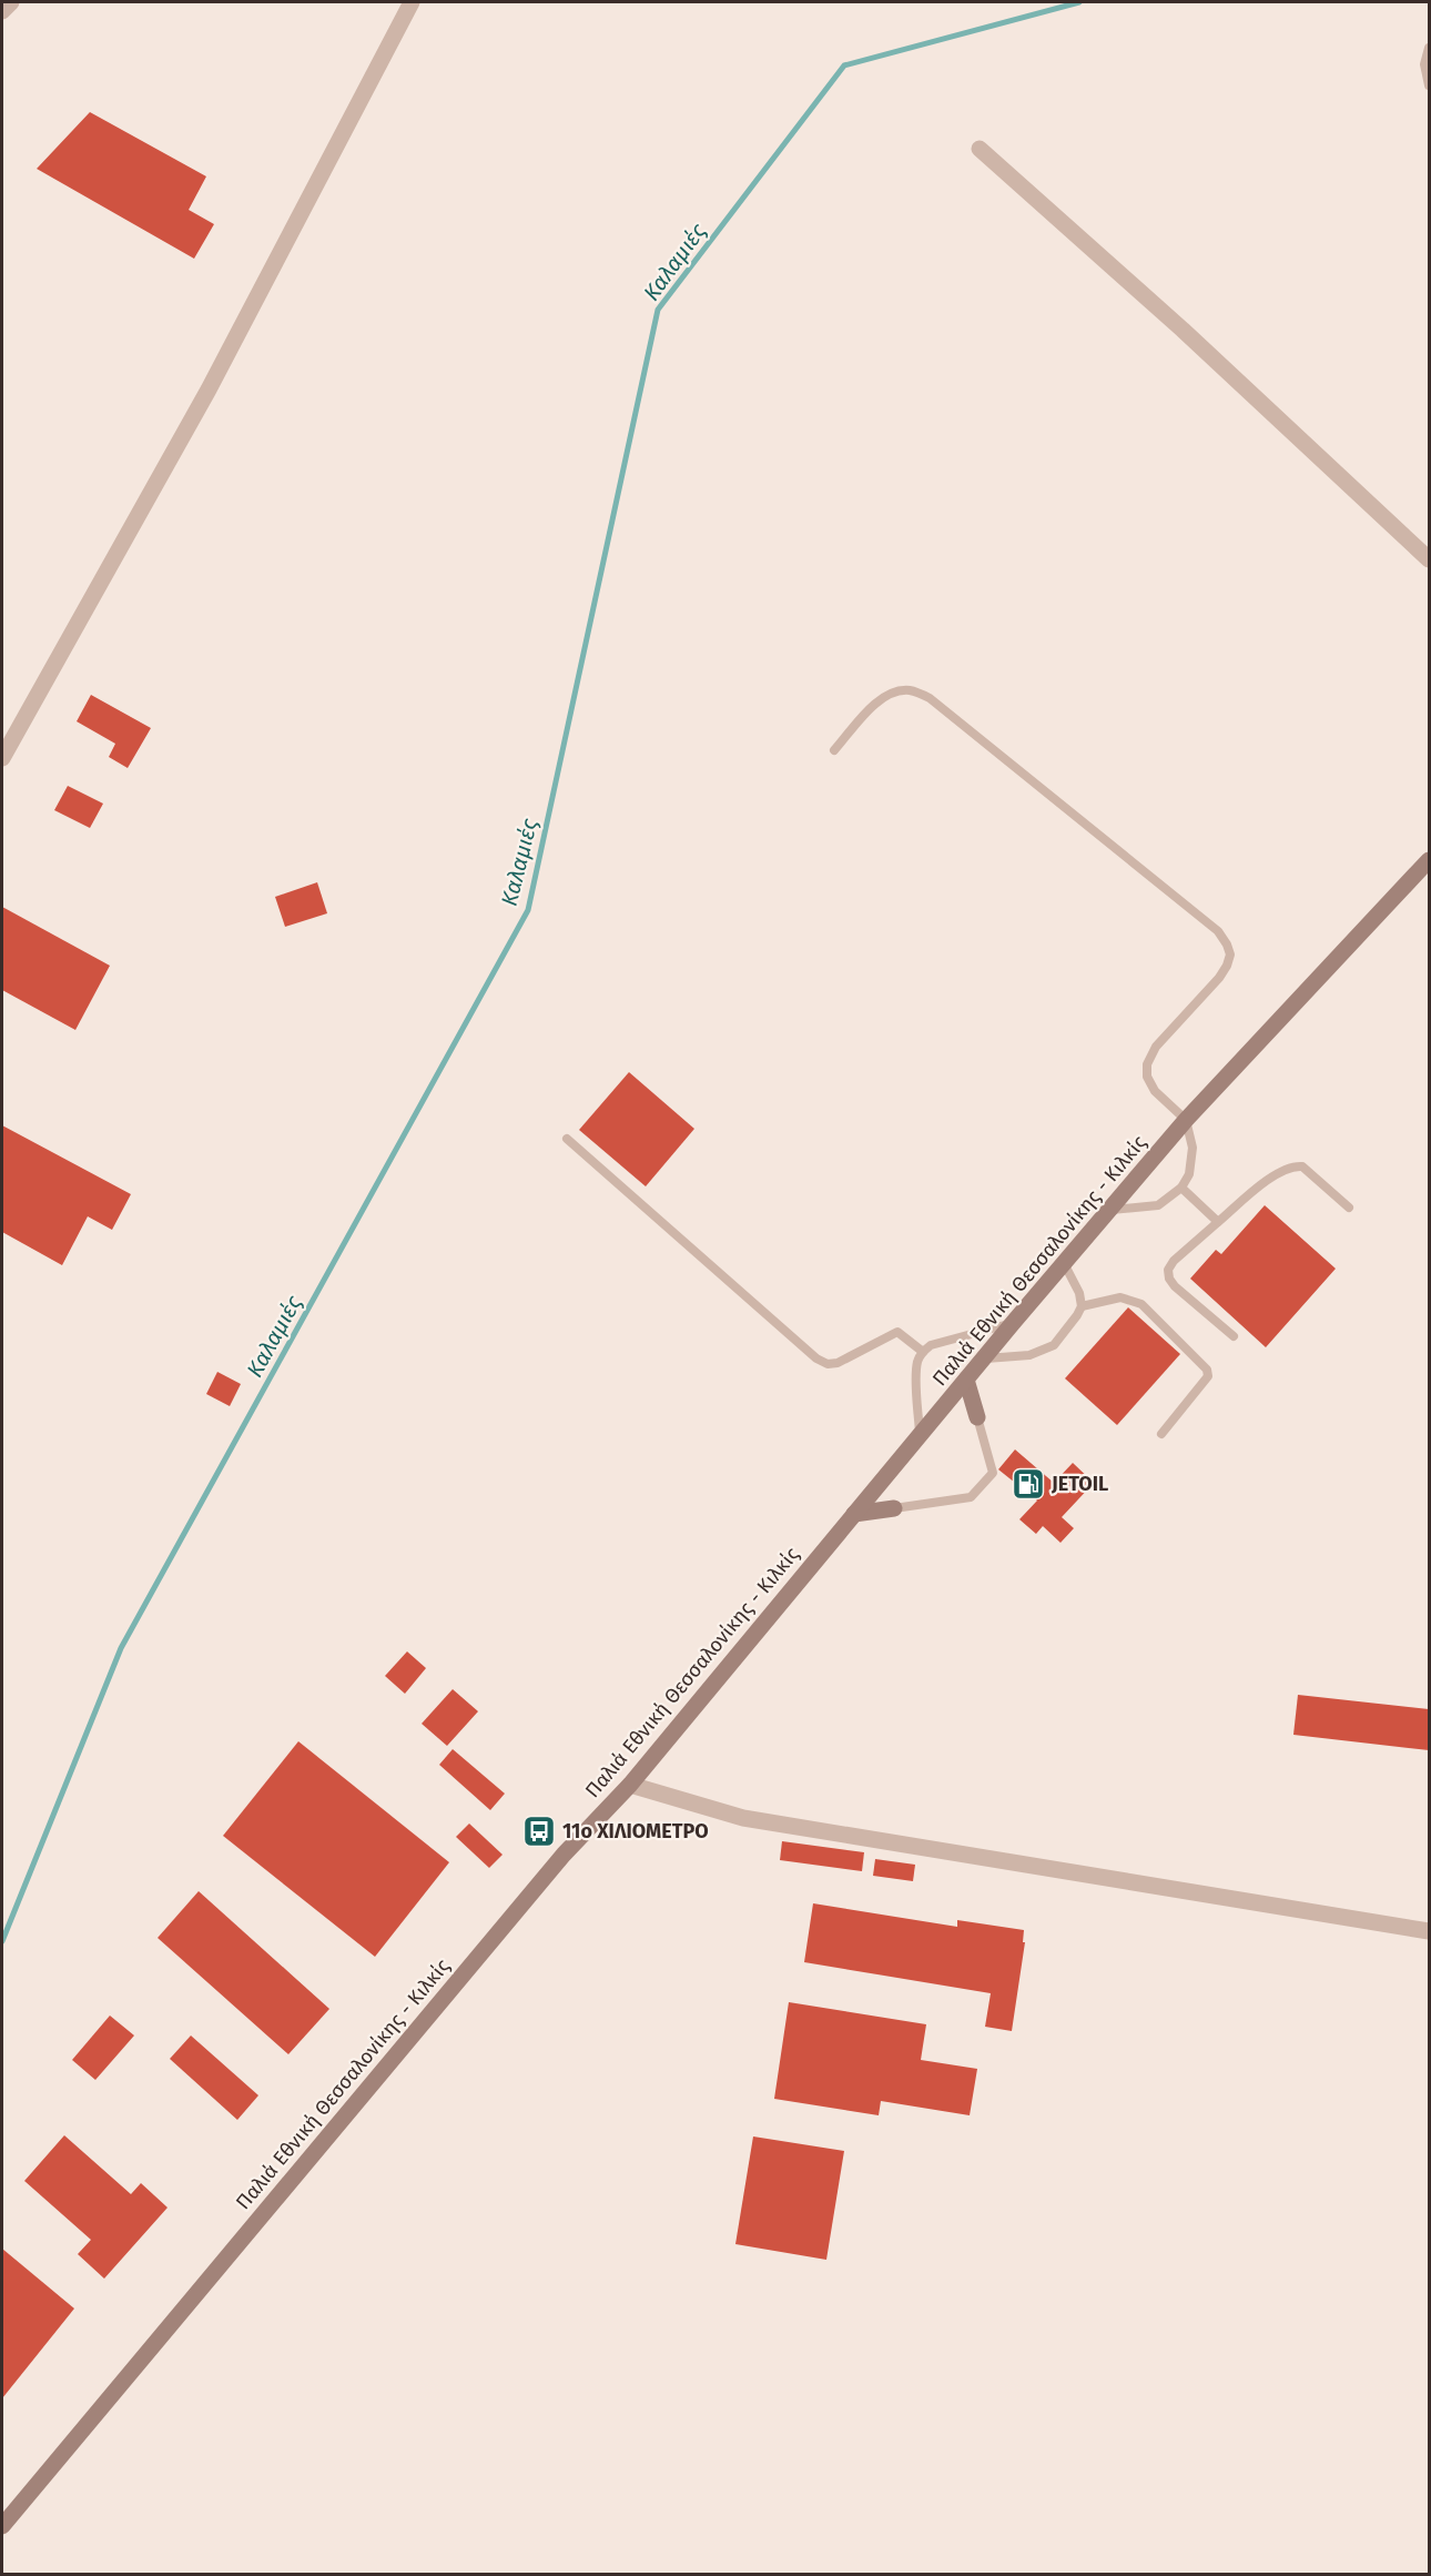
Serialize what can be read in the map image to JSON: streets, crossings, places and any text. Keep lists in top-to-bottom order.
{
  "streets": {
    "main road": ["Παλιά Εθνική Θεσσαλονίκης - Κιλκίς"]
  },
  "water": ["Καλαμιές"],
  "places": {
    "fuel station": ["JETOIL"],
    "bus stop": ["11ο ΧΙΛΙΟΜΕΤΡΟ"]
  }
}
